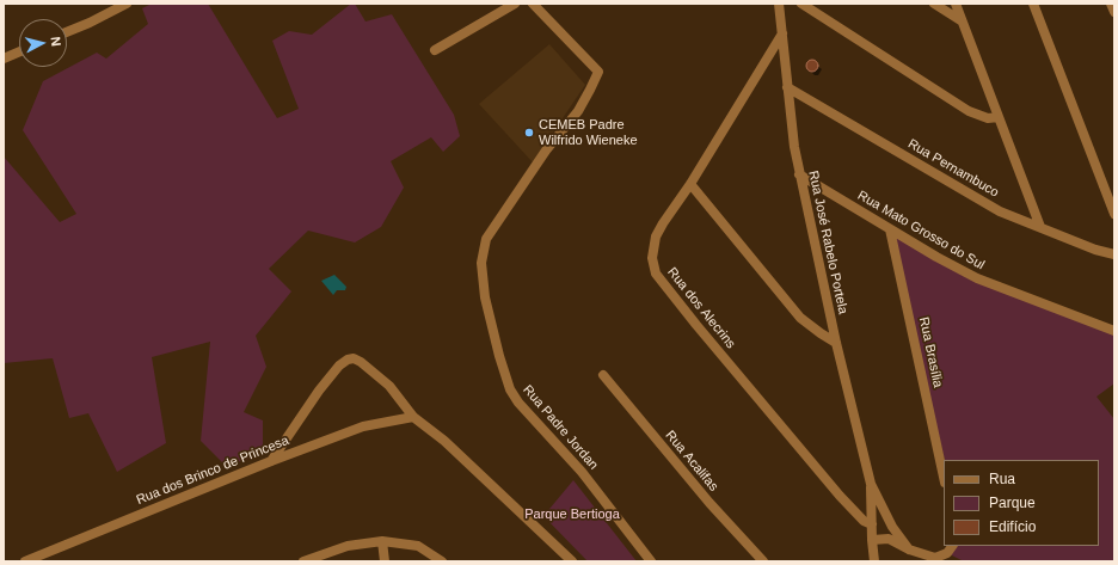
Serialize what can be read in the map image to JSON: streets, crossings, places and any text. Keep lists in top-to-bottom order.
{
  "streets": {
    "street": [
      "Rua Pernambuco",
      "Rua Mato Grosso do Sul",
      "Rua José Rabelo Portela",
      "Rua dos Alecrins",
      "Rua Brasília",
      "Rua Padre Jordan",
      "Rua Acalifas",
      "Rua dos Brinco de Princesa"
    ]
  },
  "crossings": [
    ["Rua Pernambuco", "Rua José Rabelo Portela"],
    ["Rua Mato Grosso do Sul", "Rua José Rabelo Portela"],
    ["Rua Mato Grosso do Sul", "Rua Brasília"],
    ["Rua José Rabelo Portela", "Rua dos Alecrins"]
  ],
  "parks": ["Parque Bertioga"],
  "places": ["CEMEB Padre Wilfrido Wieneke"],
  "legend": ["Rua", "Parque", "Edifício"],
  "north": "right"
}
